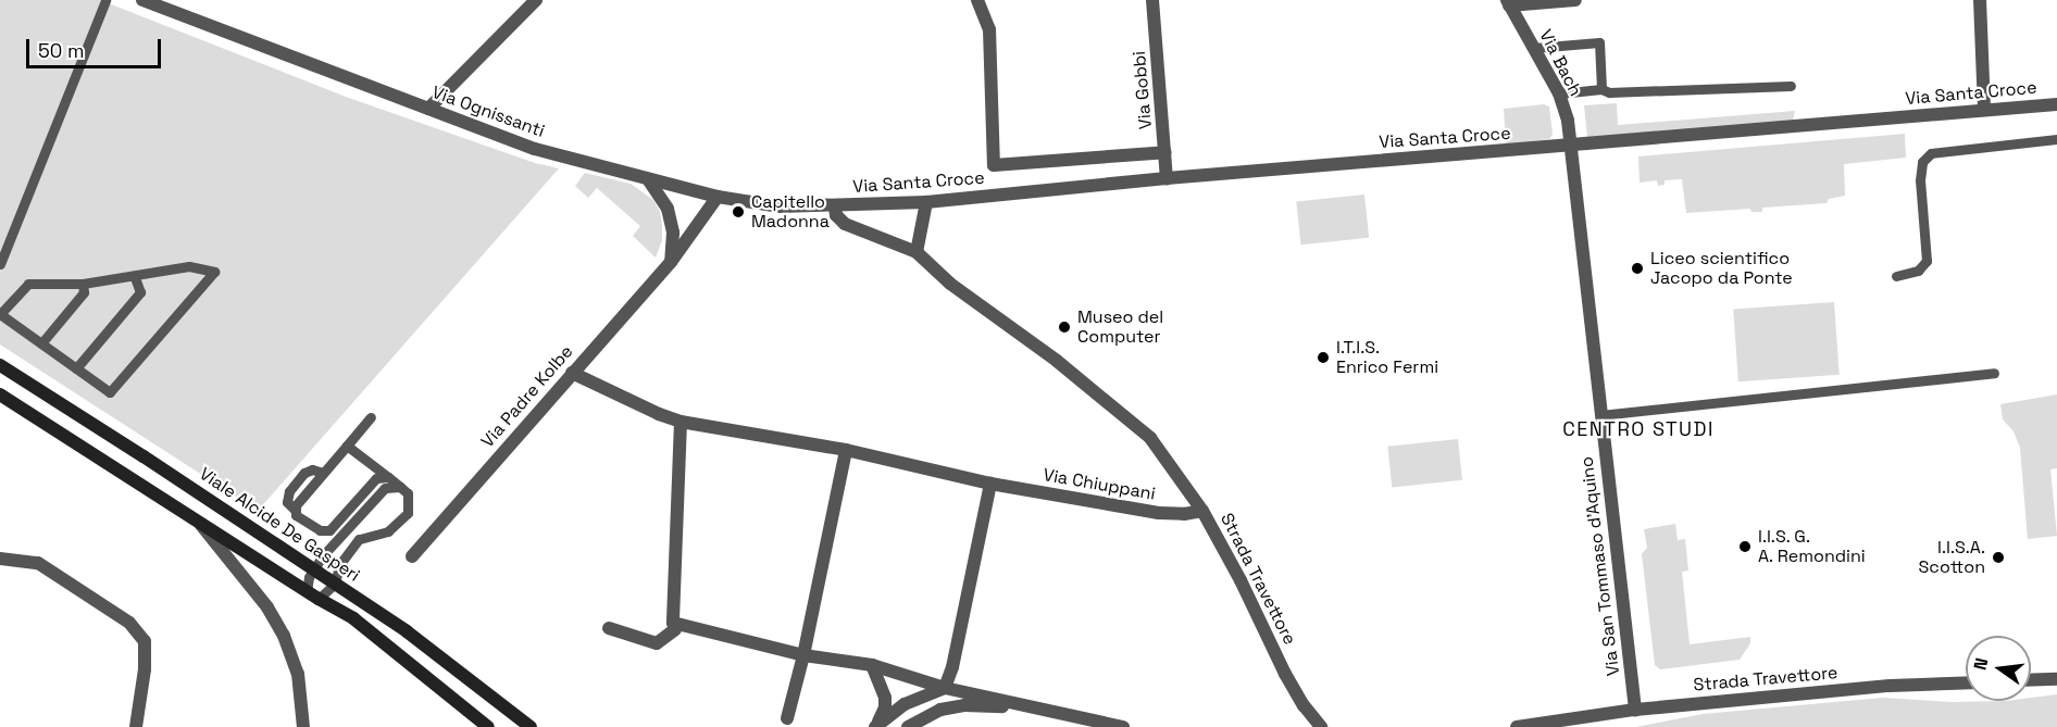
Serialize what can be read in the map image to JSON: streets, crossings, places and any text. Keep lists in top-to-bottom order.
{
  "streets": {
    "main road": ["Viale Alcide De Gasperi"],
    "street": [
      "Via Bach",
      "Via Gobbi",
      "Via Santa Croce",
      "Via Ognissanti",
      "Via Padre Kolbe",
      "Via Chiuppani",
      "Via San Tommaso d'Aquino",
      "Strada Travettore"
    ]
  },
  "crossings": [
    ["Via Bach", "Via Santa Croce"],
    ["Via Bach", "Via San Tommaso d'Aquino"],
    ["Via Gobbi", "Via Santa Croce"],
    ["Via Santa Croce", "Via Ognissanti"],
    ["Via Santa Croce", "Via San Tommaso d'Aquino"],
    ["Via Santa Croce", "Strada Travettore"],
    ["Via Ognissanti", "Via Padre Kolbe"],
    ["Via Ognissanti", "Strada Travettore"],
    ["Via Padre Kolbe", "Via Chiuppani"],
    ["Via Chiuppani", "Strada Travettore"],
    ["Via San Tommaso d'Aquino", "Strada Travettore"]
  ],
  "districts": ["CENTRO STUDI"],
  "places": [
    "Capitello Madonna",
    "Liceo scientifico Jacopo da Ponte",
    "Museo del Computer",
    "I.T.I.S. Enrico Fermi",
    "I.I.S. G. A. Remondini",
    "I.I.S.A. Scotton"
  ],
  "scale_bar": "50 m",
  "north": "left"
}
